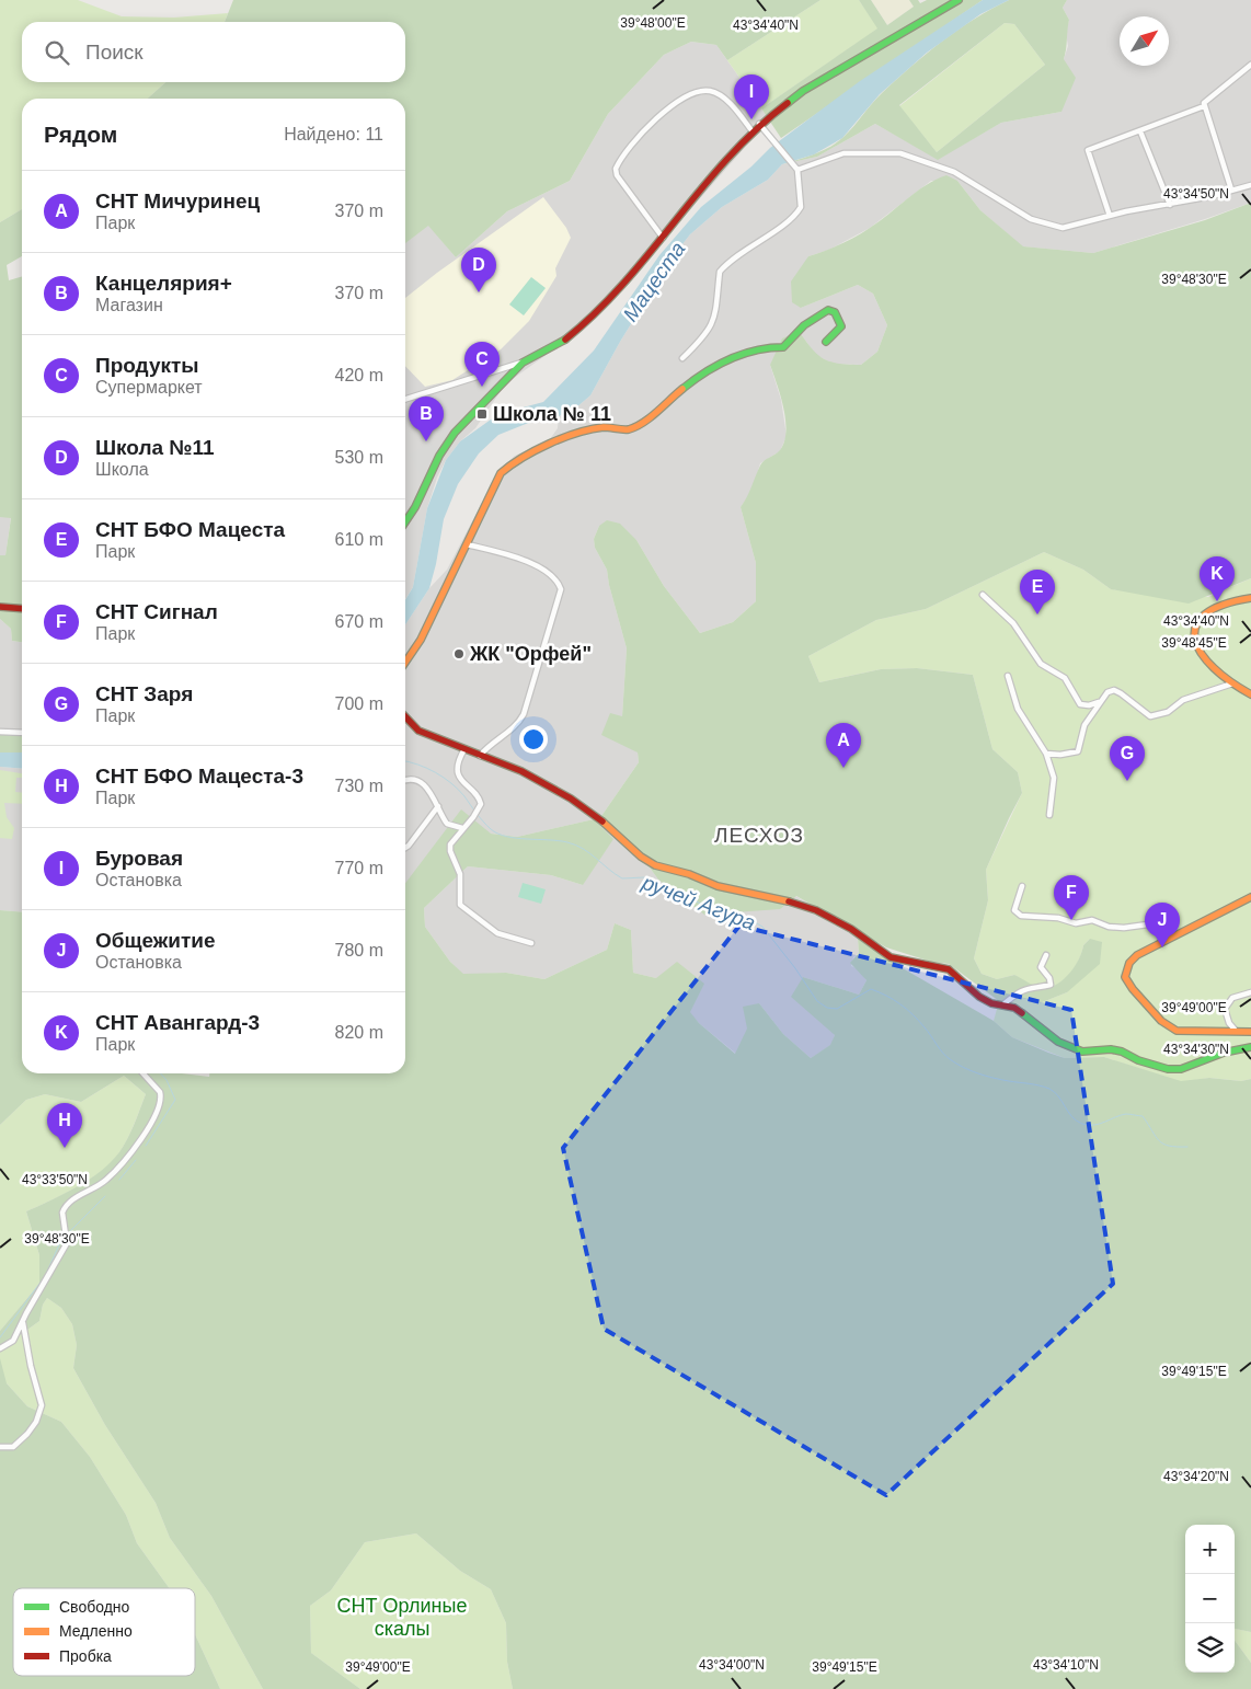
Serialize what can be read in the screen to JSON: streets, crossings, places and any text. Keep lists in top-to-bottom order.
{
  "districts": ["ЛЕСХОЗ"],
  "water": ["Мацеста", "ручей Агура"],
  "parks": ["СНТ Орлиные скалы"],
  "places": {
    "transit": ["Школа № 11"],
    "other": ["ЖК \"Орфей\""]
  },
  "legend": ["Свободно", "Медленно", "Пробка"],
  "north": "top right",
  "page": {
    "search": "Поиск",
    "pins": [
      "I",
      "D",
      "C",
      "B",
      "K",
      "E",
      "A",
      "G",
      "F",
      "J",
      "H"
    ],
    "heading": ["Рядом", "Найдено: 11"],
    "list": [
      {
        "mark": "A",
        "name": "СНТ Мичуринец",
        "note": "Парк",
        "value": "370 m"
      },
      {
        "mark": "B",
        "name": "Канцелярия+",
        "note": "Магазин",
        "value": "370 m"
      },
      {
        "mark": "C",
        "name": "Продукты",
        "note": "Супермаркет",
        "value": "420 m"
      },
      {
        "mark": "D",
        "name": "Школа №11",
        "note": "Школа",
        "value": "530 m"
      },
      {
        "mark": "E",
        "name": "СНТ БФО Мацеста",
        "note": "Парк",
        "value": "610 m"
      },
      {
        "mark": "F",
        "name": "СНТ Сигнал",
        "note": "Парк",
        "value": "670 m"
      },
      {
        "mark": "G",
        "name": "СНТ Заря",
        "note": "Парк",
        "value": "700 m"
      },
      {
        "mark": "H",
        "name": "СНТ БФО Мацеста-3",
        "note": "Парк",
        "value": "730 m"
      },
      {
        "mark": "I",
        "name": "Буровая",
        "note": "Остановка",
        "value": "770 m"
      },
      {
        "mark": "J",
        "name": "Общежитие",
        "note": "Остановка",
        "value": "780 m"
      },
      {
        "mark": "K",
        "name": "СНТ Авангард-3",
        "note": "Парк",
        "value": "820 m"
      }
    ],
    "map_buttons": ["+", "−"]
  },
  "coordinates": [
    "39°48'00\"E",
    "43°34'40\"N",
    "43°34'50\"N",
    "39°48'30\"E",
    "39°48'45\"E",
    "39°49'00\"E",
    "43°34'30\"N",
    "43°33'50\"N",
    "39°49'15\"E",
    "43°34'20\"N",
    "43°34'00\"N",
    "43°34'10\"N"
  ]
}
